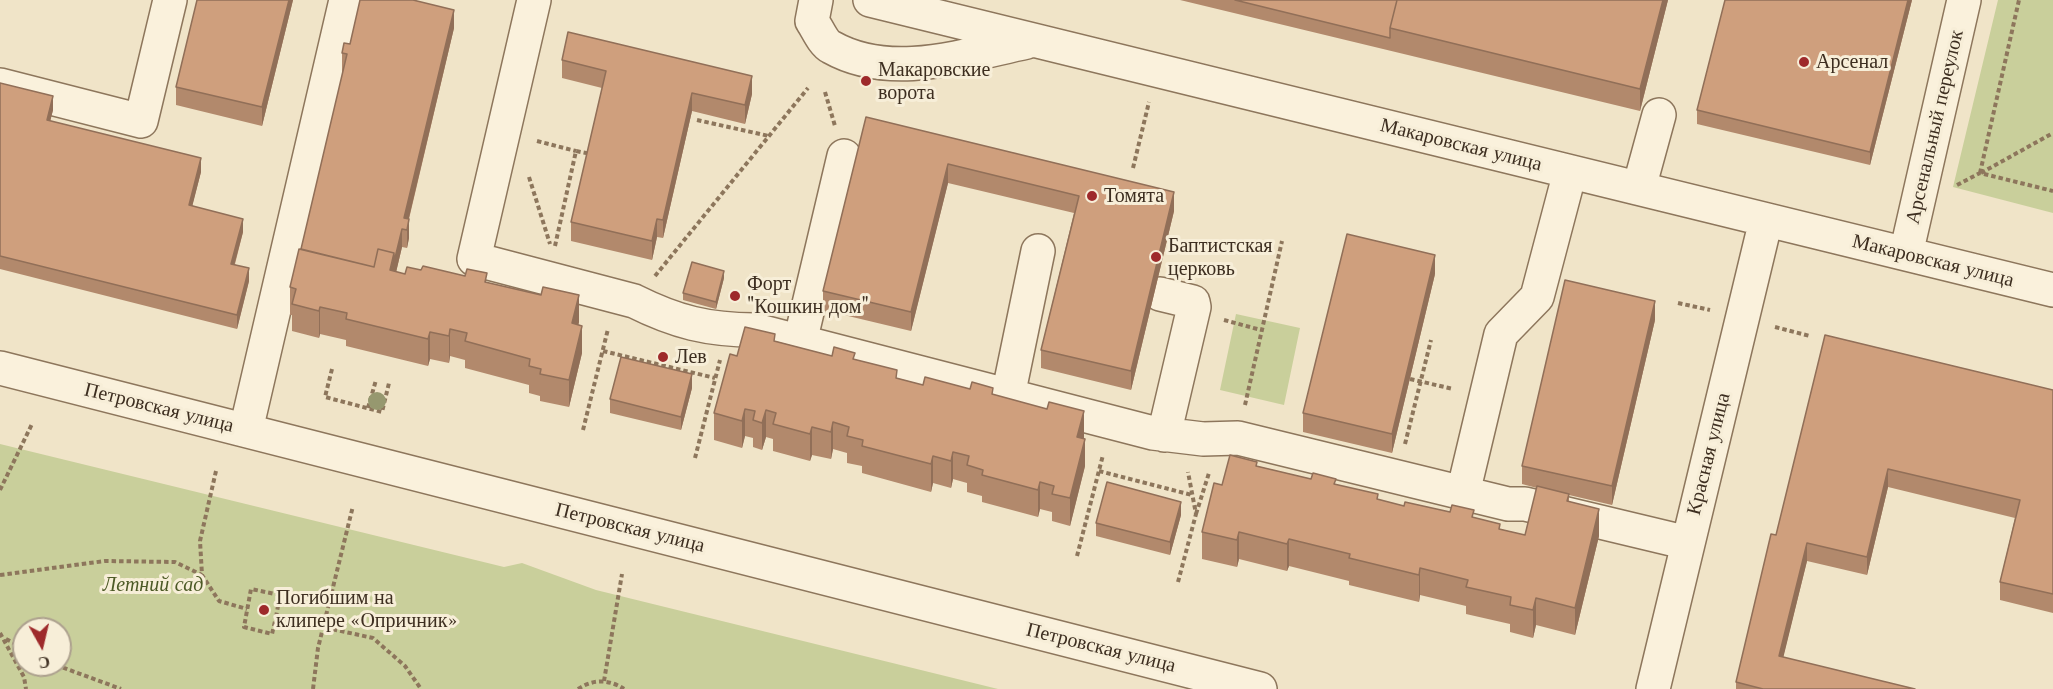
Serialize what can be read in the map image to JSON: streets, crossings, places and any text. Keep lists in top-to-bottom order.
{
  "streets": {
    "street": [
      "Арсенальный переулок",
      "Макаровская улица",
      "Петровская улица",
      "Красная улица"
    ]
  },
  "crossings": [
    ["Арсенальный переулок", "Макаровская улица"],
    ["Макаровская улица", "Красная улица"]
  ],
  "parks": ["Летний сад"],
  "places": [
    "Арсенал",
    "Макаровские ворота",
    "Томята",
    "Баптистская церковь",
    "Форт \"Кошкин дом\"",
    "Лев",
    "Погибшим на клипере «Опричник»"
  ],
  "north": "bottom"
}
